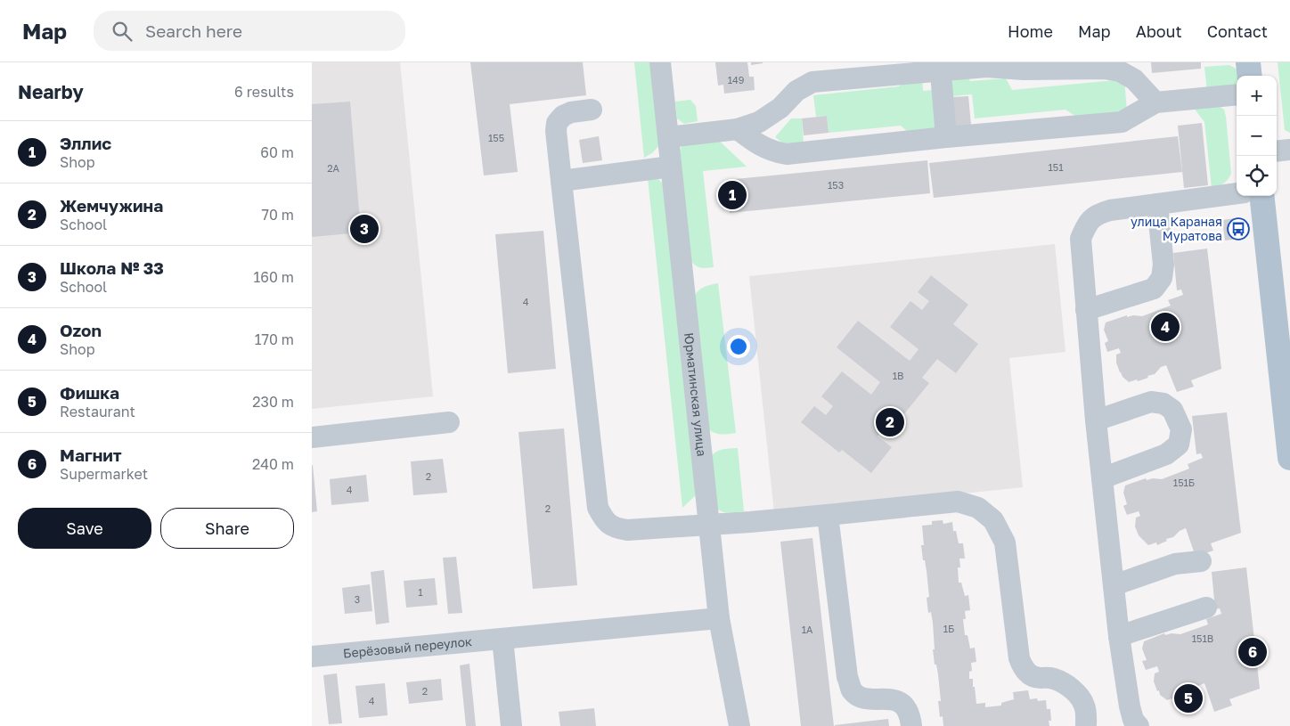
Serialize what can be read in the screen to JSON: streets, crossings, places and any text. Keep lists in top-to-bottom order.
{
  "streets": {
    "street": ["Юрматинская улица", "Берёзовый переулок"]
  },
  "crossings": [
    ["Юрматинская улица", "Берёзовый переулок"]
  ],
  "places": {
    "bus stop": ["улица Караная Муратова"]
  },
  "house_numbers": [
    "149",
    "155",
    "151",
    "2А",
    "153",
    "4",
    "1В",
    "2",
    "151Б",
    "4",
    "2",
    "1",
    "3",
    "1Б",
    "1А",
    "151В",
    "2",
    "4"
  ],
  "page": {
    "header": "Map",
    "search": "Search here",
    "nav": [
      "Home",
      "Map",
      "About",
      "Contact"
    ],
    "heading": ["Nearby", "6 results"],
    "map_buttons": ["+", "−"],
    "list": [
      {
        "mark": "1",
        "name": "Эллис",
        "note": "Shop",
        "value": "60 m"
      },
      {
        "mark": "2",
        "name": "Жемчужина",
        "note": "School",
        "value": "70 m"
      },
      {
        "mark": "3",
        "name": "Школа № 33",
        "note": "School",
        "value": "160 m"
      },
      {
        "mark": "4",
        "name": "Ozon",
        "note": "Shop",
        "value": "170 m"
      },
      {
        "mark": "5",
        "name": "Фишка",
        "note": "Restaurant",
        "value": "230 m"
      },
      {
        "mark": "6",
        "name": "Магнит",
        "note": "Supermarket",
        "value": "240 m"
      }
    ],
    "pins": [
      "1",
      "3",
      "4",
      "2",
      "6",
      "5"
    ],
    "buttons": ["Save", "Share"]
  }
}
